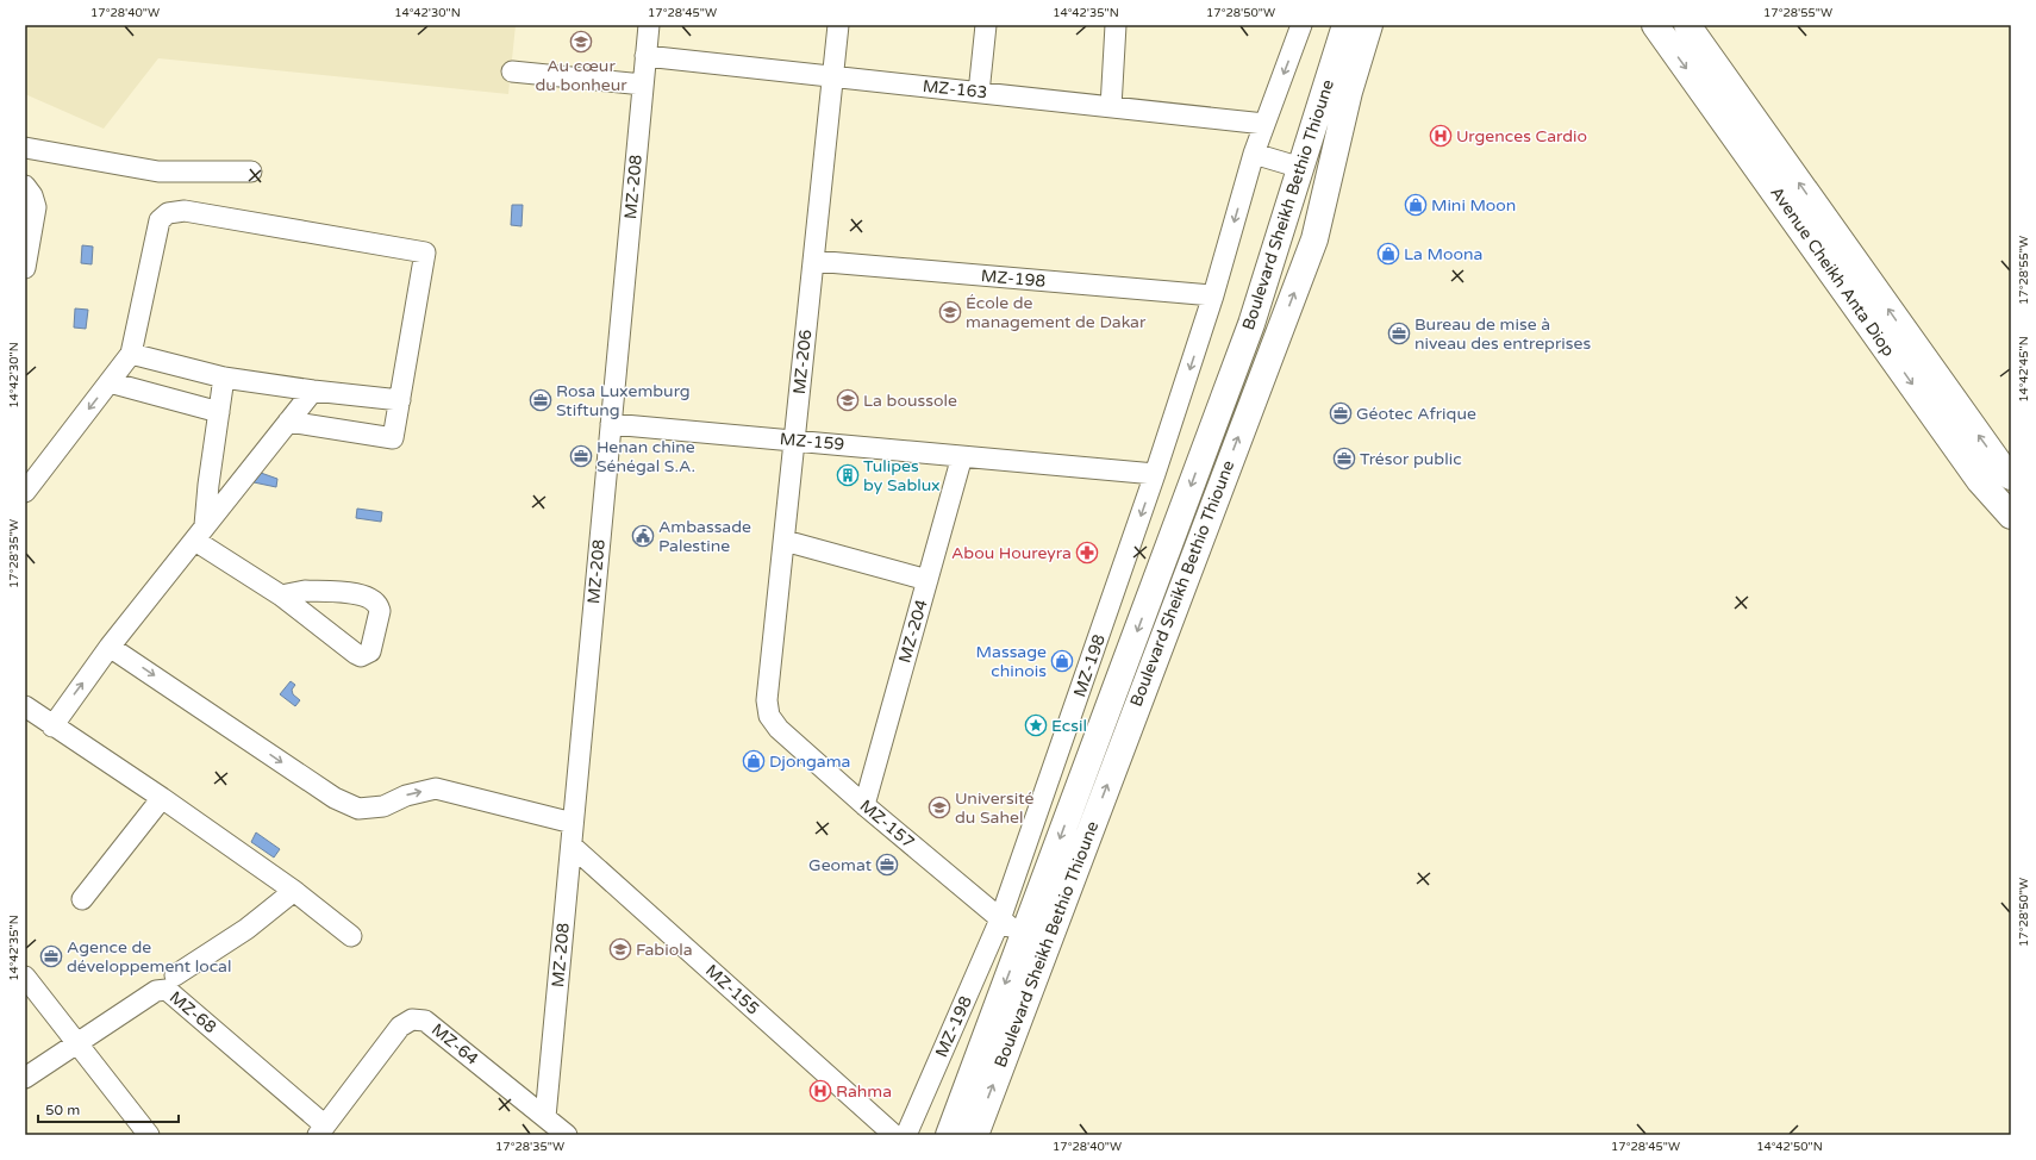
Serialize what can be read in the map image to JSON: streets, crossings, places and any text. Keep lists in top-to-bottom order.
{
  "streets": {
    "main road": ["Boulevard Sheikh Bethio Thioune", "Avenue Cheikh Anta Diop"],
    "street": [
      "MZ-163",
      "MZ-208",
      "MZ-198",
      "MZ-206",
      "MZ-159",
      "MZ-204",
      "MZ-157",
      "MZ-155",
      "MZ-68",
      "MZ-64"
    ]
  },
  "crossings": [
    ["MZ-163", "MZ-208"],
    ["MZ-163", "MZ-198"],
    ["MZ-163", "MZ-206"],
    ["MZ-208", "MZ-159"],
    ["MZ-208", "MZ-155"],
    ["MZ-208", "MZ-64"],
    ["Boulevard Sheikh Bethio Thioune", "MZ-157"],
    ["MZ-198", "MZ-206"],
    ["MZ-198", "MZ-159"],
    ["MZ-198", "MZ-157"],
    ["MZ-206", "MZ-159"],
    ["MZ-206", "MZ-157"],
    ["MZ-159", "MZ-204"],
    ["MZ-204", "MZ-157"],
    ["MZ-68", "MZ-64"]
  ],
  "one_way": ["MZ-198"],
  "places": {
    "school or university": [
      "Au cœur du bonheur",
      "École de management de Dakar",
      "La boussole",
      "Université du Sahel",
      "Fabiola"
    ],
    "hospital": ["Urgences Cardio", "Rahma"],
    "shop": [
      "Mini Moon",
      "La Moona",
      "Massage chinois",
      "Djongama"
    ],
    "office": [
      "Bureau de mise à niveau des entreprises",
      "Rosa Luxemburg Stiftung",
      "Géotec Afrique",
      "Henan chine Sénégal S.A.",
      "Trésor public",
      "Geomat",
      "Agence de développement local"
    ],
    "building": ["Tulipes by Sablux"],
    "public building": ["Ambassade Palestine"],
    "pharmacy": ["Abou Houreyra"],
    "place": ["Ecsil"]
  },
  "scale_bar": "50 m",
  "coordinates": [
    "17°28'40\"W",
    "14°42'30\"N",
    "17°28'45\"W",
    "14°42'35\"N",
    "17°28'50\"W",
    "17°28'55\"W",
    "14°42'45\"N",
    "17°28'35\"W",
    "14°42'50\"N"
  ]
}
